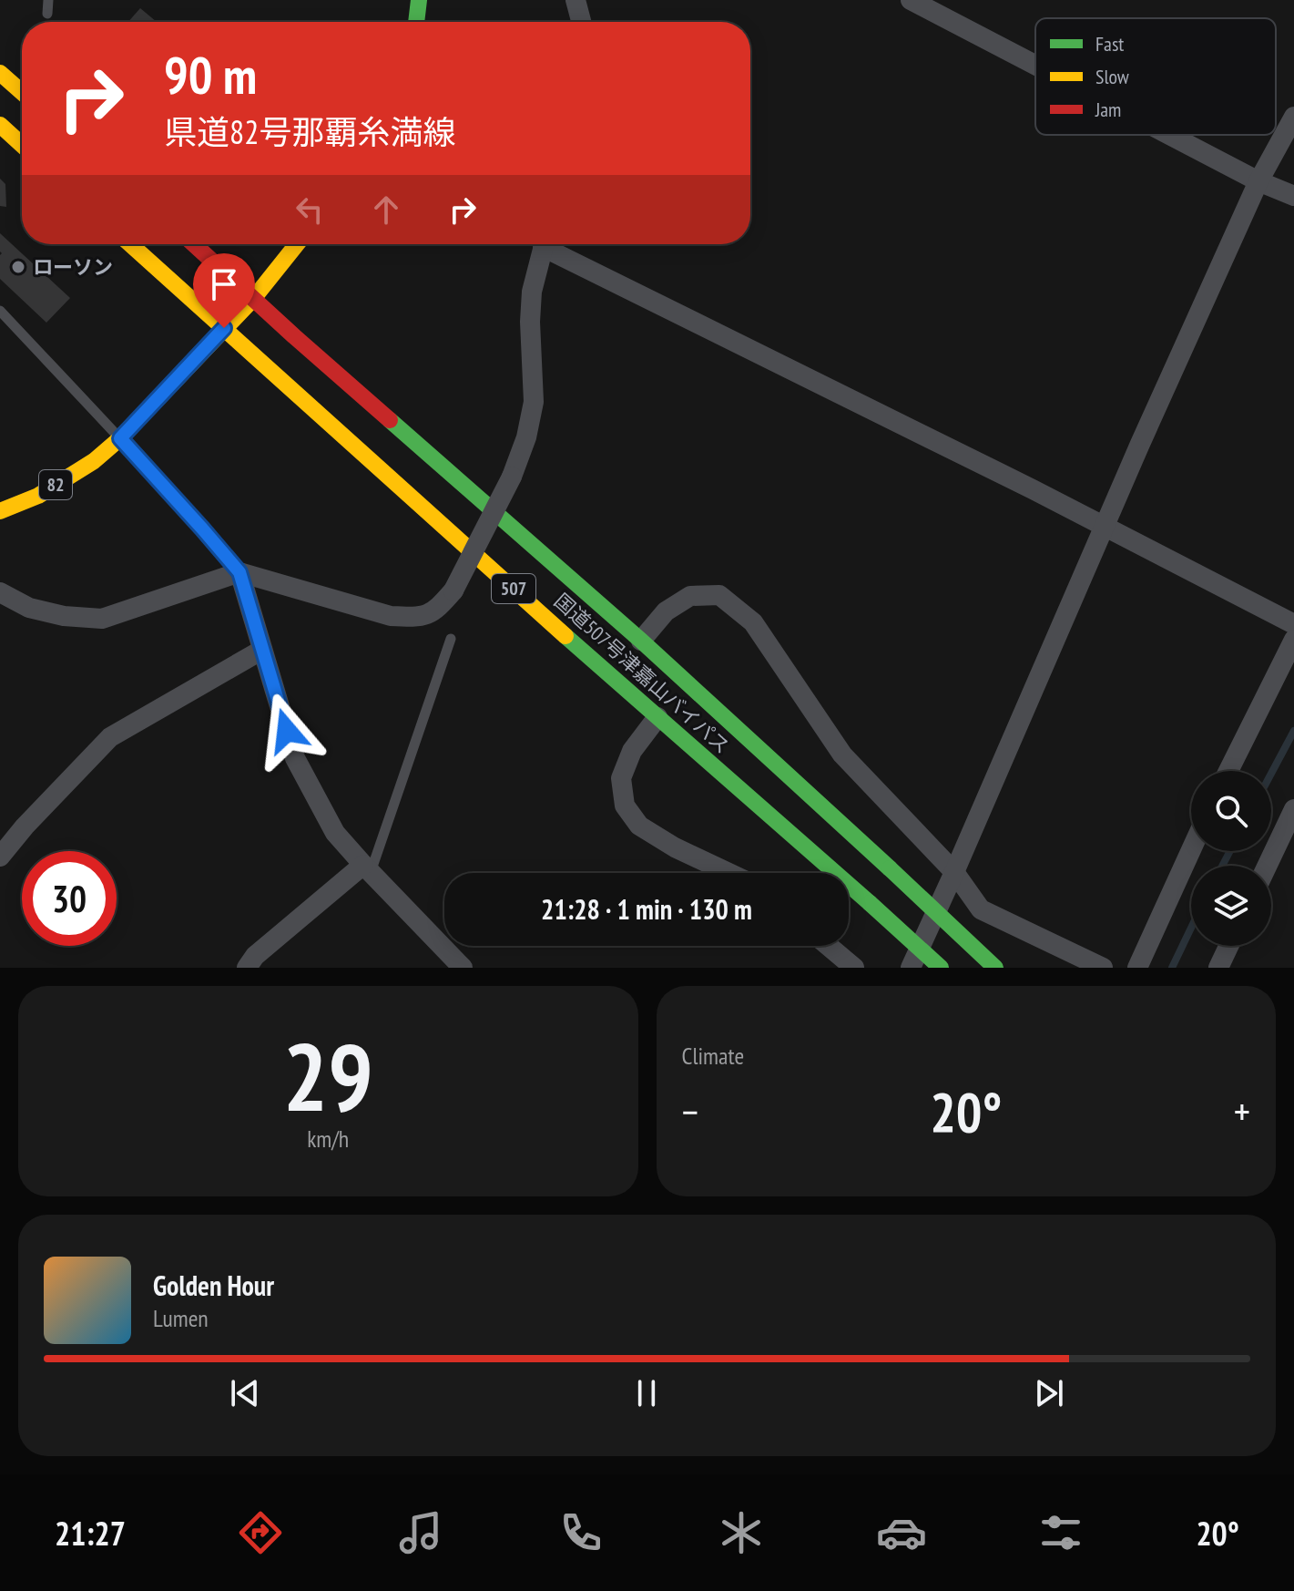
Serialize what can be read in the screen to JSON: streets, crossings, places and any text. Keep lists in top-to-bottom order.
{
  "streets": {
    "main road": ["82", "507", "国道507号津嘉山バイパス"]
  },
  "crossings": [
    ["82", "国道507号津嘉山バイパス"]
  ],
  "places": ["ローソン"],
  "legend": ["Fast", "Slow", "Jam"],
  "page": {
    "turn": ["90 m", "県道82号那覇糸満線"],
    "limit": "30",
    "trip": "21:28 · 1 min · 130 m",
    "tile": [
      ["29", "km/h"],
      "Climate"
    ],
    "heat": ["−", "20°", "+"],
    "song": ["Golden Hour", "Lumen"],
    "tabs": ["21:27", "20°"]
  }
}
